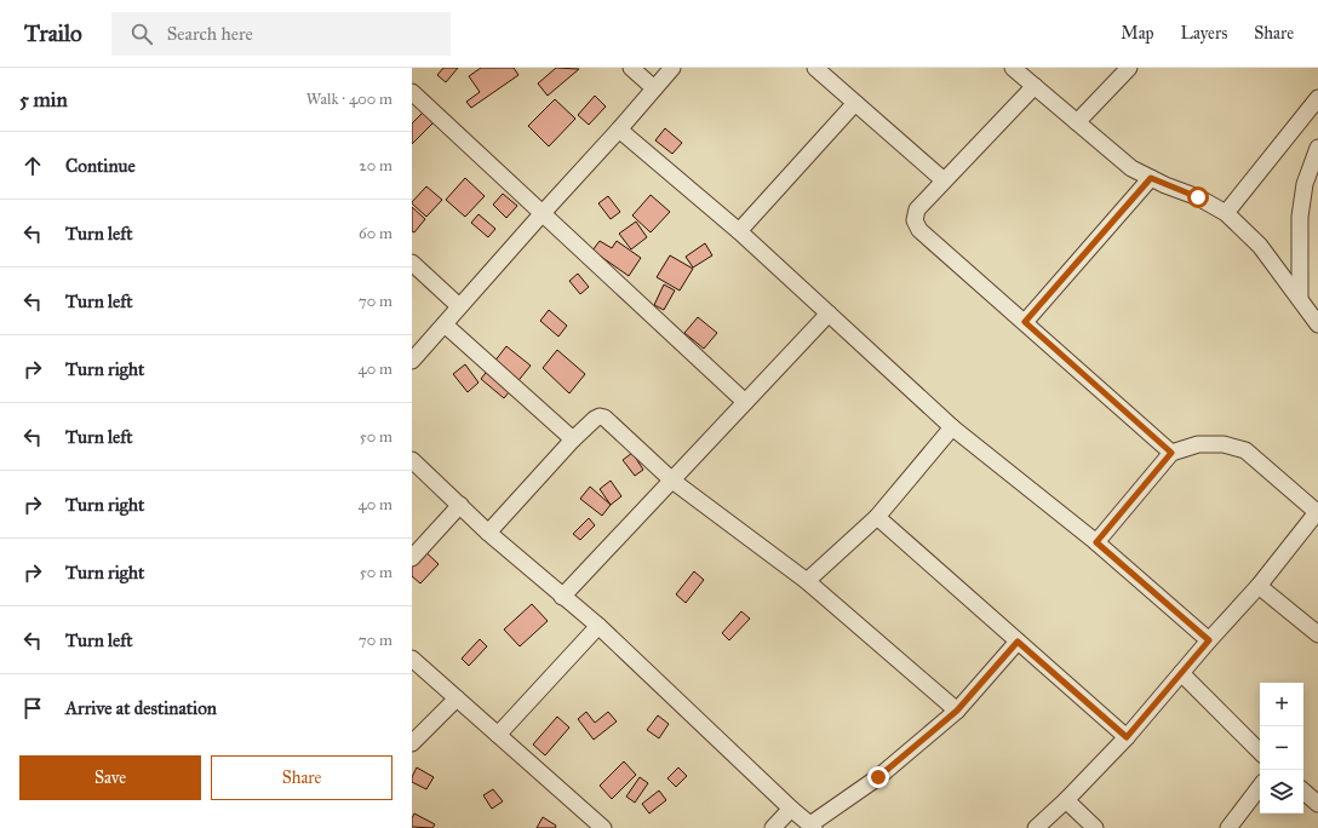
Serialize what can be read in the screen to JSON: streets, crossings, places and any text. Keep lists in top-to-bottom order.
{
  "page": {
    "header": "Trailo",
    "search": "Search here",
    "nav": ["Map", "Layers", "Share"],
    "heading": ["5 min", "Walk · 400 m"],
    "list": [
      ["Continue", "20 m"],
      ["Turn left", "60 m"],
      ["Turn left", "70 m"],
      ["Turn right", "40 m"],
      ["Turn left", "50 m"],
      ["Turn right", "40 m"],
      ["Turn right", "50 m"],
      ["Turn left", "70 m"],
      "Arrive at destination"
    ],
    "map_buttons": ["+", "−"],
    "buttons": ["Save", "Share"]
  }
}
